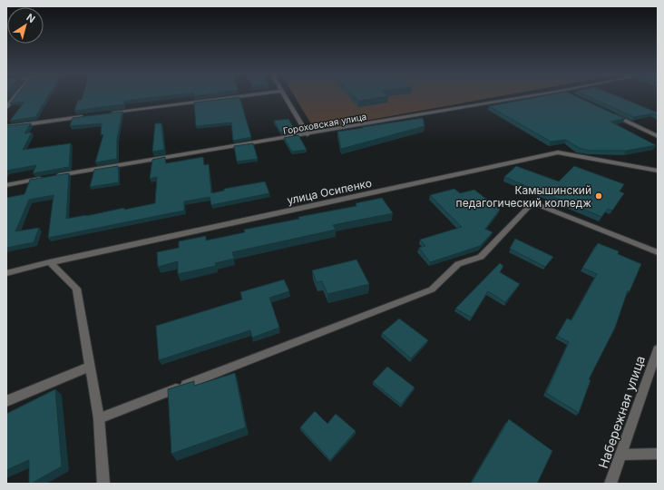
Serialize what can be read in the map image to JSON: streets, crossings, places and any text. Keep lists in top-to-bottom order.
{
  "streets": {
    "street": ["Гороховская улица", "улица Осипенко", "Набережная улица"]
  },
  "places": ["Камышинский педагогический колледж"],
  "north": "top right"
}
